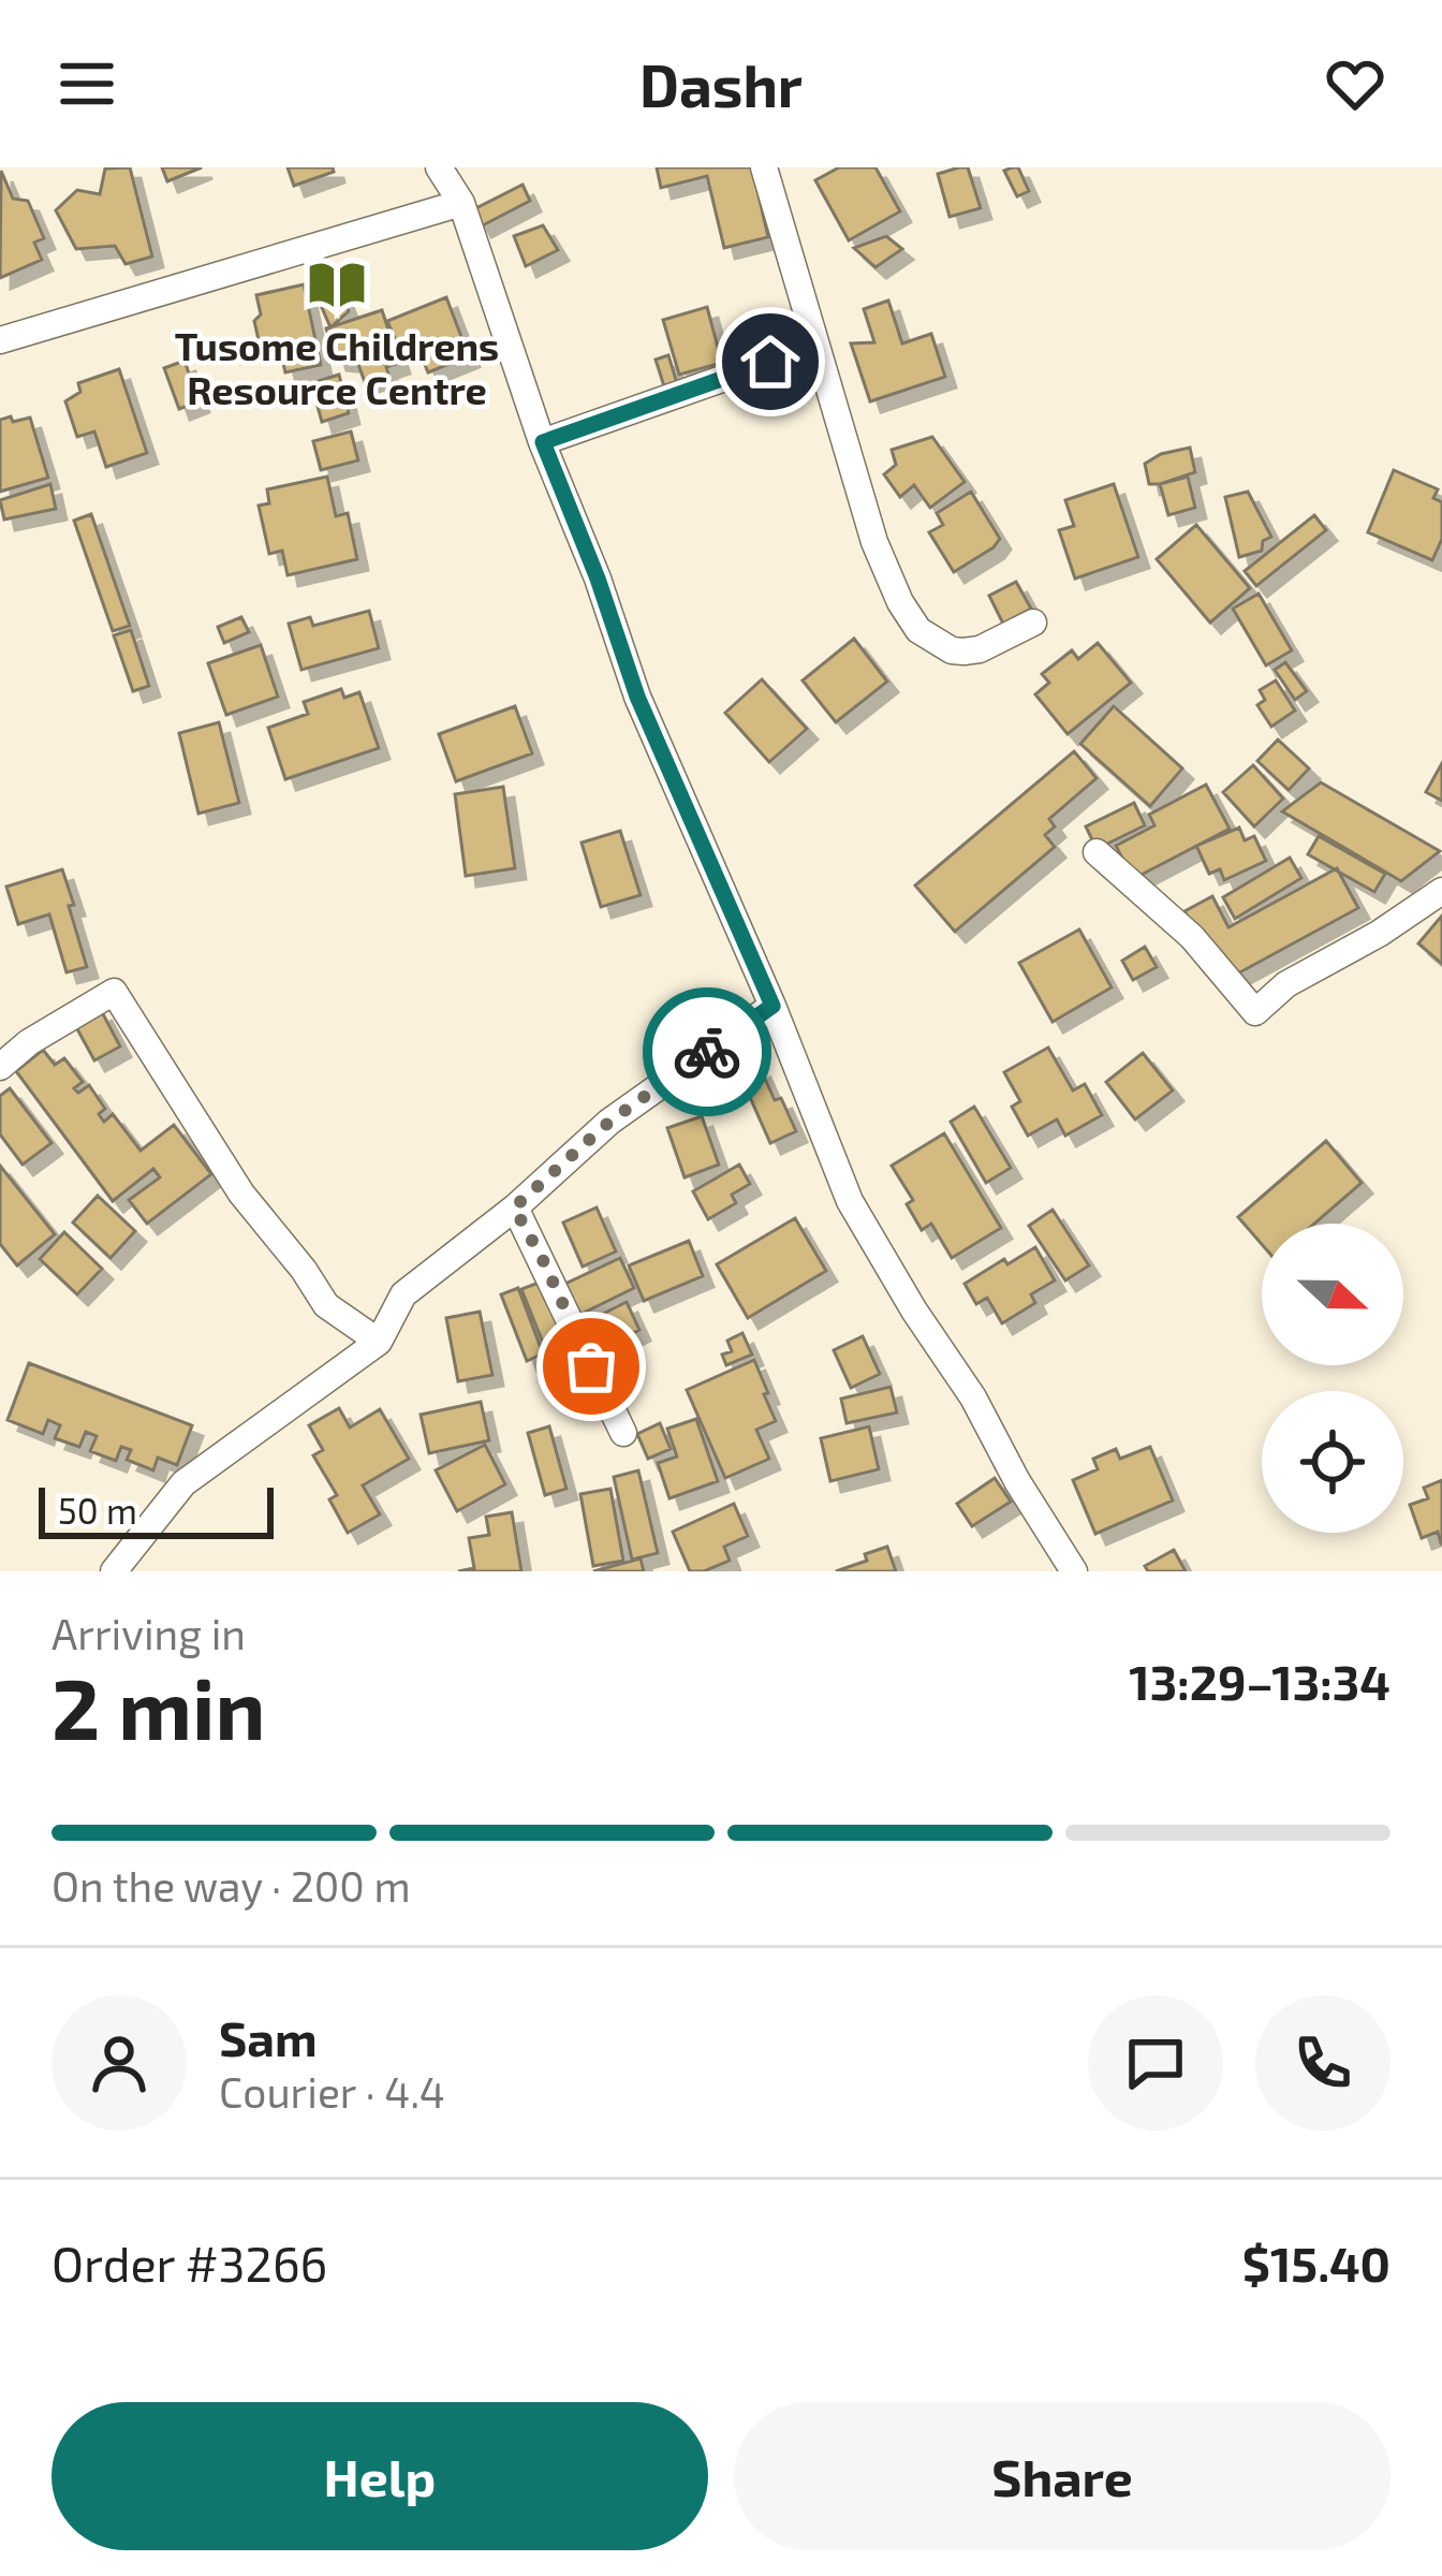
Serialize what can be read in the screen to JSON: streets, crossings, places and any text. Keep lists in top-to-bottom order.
{
  "places": {
    "library": ["Tusome Childrens Resource Centre"]
  },
  "scale_bar": "50 m",
  "north": "right",
  "page": {
    "header": "Dashr",
    "scale": "50 m",
    "heading": ["2 min", "Arriving in", "13:29–13:34"],
    "panel": [
      "Sam",
      "Courier · 4.4",
      "Order #3266",
      "$15.40"
    ],
    "bar": "On the way · 200 m",
    "buttons": ["Help", "Share"]
  }
}
